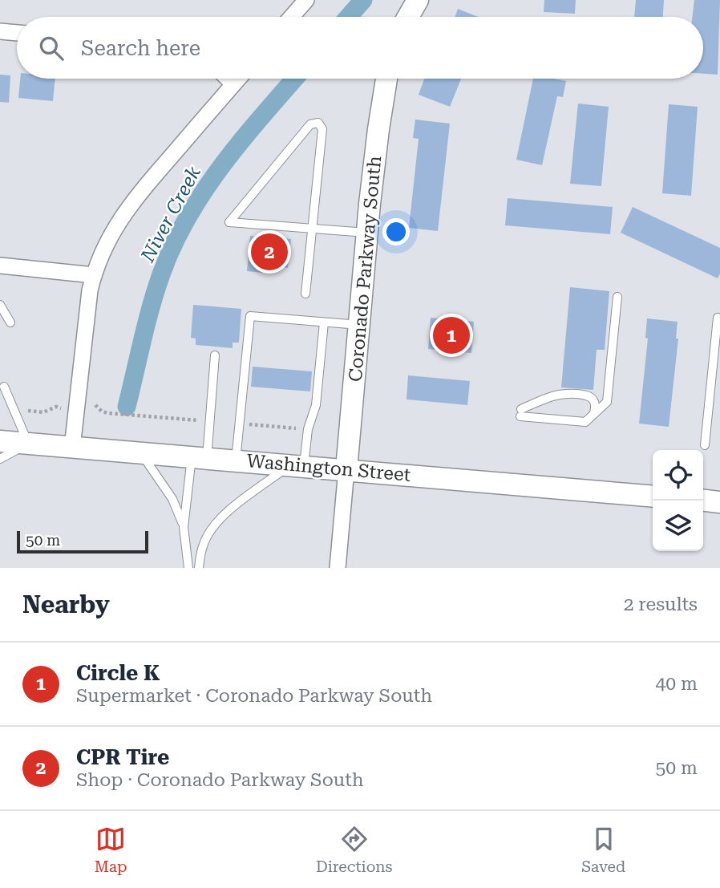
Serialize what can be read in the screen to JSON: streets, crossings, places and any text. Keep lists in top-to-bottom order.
{
  "streets": {
    "main road": ["Coronado Parkway South", "Washington Street"]
  },
  "crossings": [
    ["Coronado Parkway South", "Washington Street"]
  ],
  "water": ["Niver Creek"],
  "scale_bar": "50 m",
  "page": {
    "search": "Search here",
    "pins": ["2", "1"],
    "scale": "50 m",
    "heading": ["Nearby", "2 results"],
    "list": [
      {
        "mark": "1",
        "name": "Circle K",
        "note": "Supermarket · Coronado Parkway South",
        "value": "40 m"
      },
      {
        "mark": "2",
        "name": "CPR Tire",
        "note": "Shop · Coronado Parkway South",
        "value": "50 m"
      }
    ],
    "nav": ["Map", "Directions", "Saved"]
  }
}
